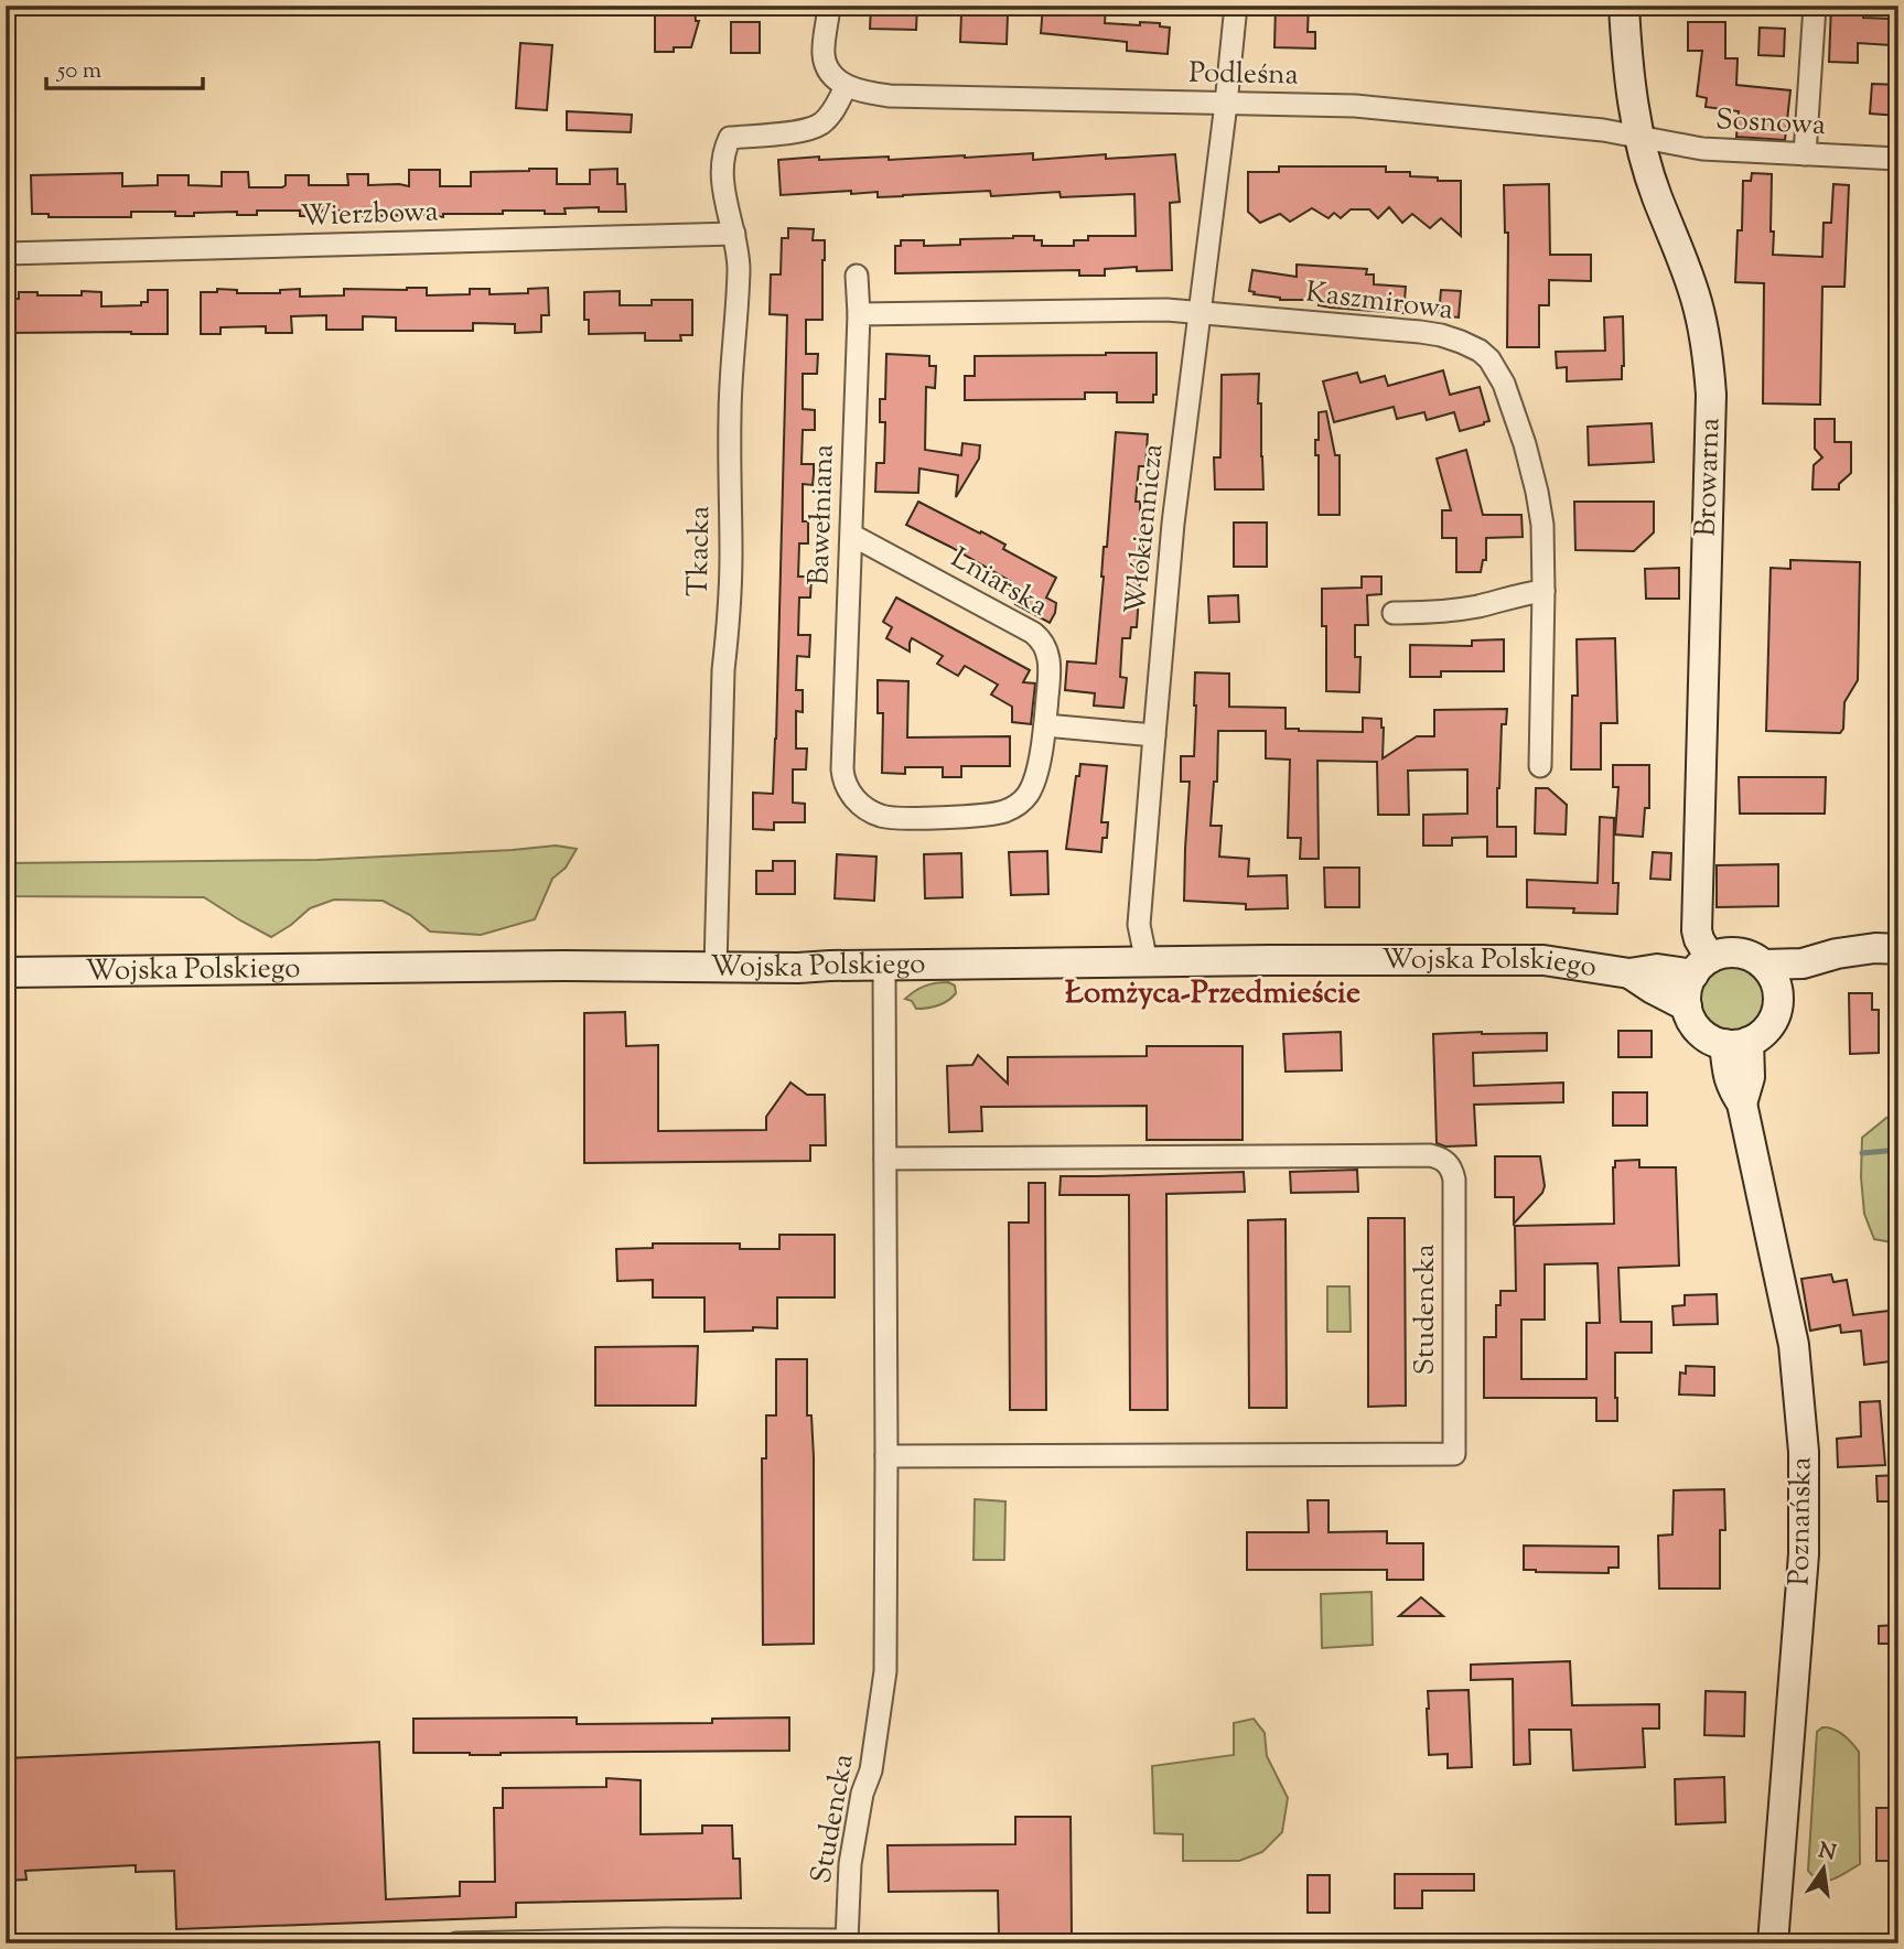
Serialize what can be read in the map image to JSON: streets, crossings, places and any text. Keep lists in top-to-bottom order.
{
  "streets": {
    "main road": ["Browarna", "Wojska Polskiego", "Poznańska"],
    "street": [
      "Podleśna",
      "Sosnowa",
      "Wierzbowa",
      "Kaszmirowa",
      "Bawełniana",
      "Włókiennicza",
      "Tkacka",
      "Lniarska",
      "Studencka"
    ]
  },
  "crossings": [
    ["Podleśna", "Sosnowa"],
    ["Podleśna", "Browarna"],
    ["Podleśna", "Włókiennicza"],
    ["Podleśna", "Tkacka"],
    ["Sosnowa", "Browarna"],
    ["Wierzbowa", "Tkacka"],
    ["Kaszmirowa", "Włókiennicza"],
    ["Browarna", "Wojska Polskiego"],
    ["Browarna", "Poznańska"],
    ["Bawełniana", "Lniarska"],
    ["Włókiennicza", "Wojska Polskiego"],
    ["Tkacka", "Wojska Polskiego"],
    ["Wojska Polskiego", "Studencka"],
    ["Wojska Polskiego", "Poznańska"]
  ],
  "districts": ["Łomżyca-Przedmieście"],
  "scale_bar": "50 m",
  "north": "top"
}
